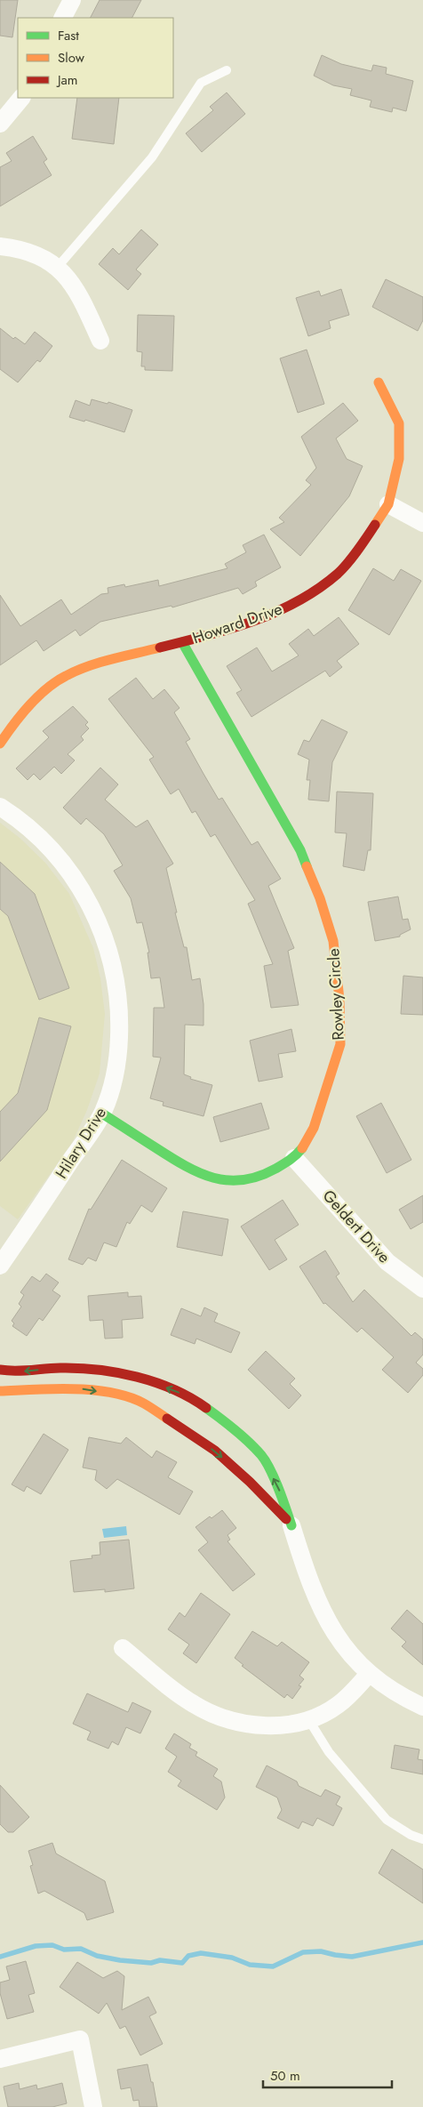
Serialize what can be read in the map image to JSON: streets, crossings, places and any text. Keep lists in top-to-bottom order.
{
  "streets": {
    "street": [
      "Howard Drive",
      "Rowley Circle",
      "Hilary Drive",
      "Geldert Drive"
    ]
  },
  "crossings": [
    ["Howard Drive", "Rowley Circle"],
    ["Rowley Circle", "Hilary Drive"],
    ["Rowley Circle", "Geldert Drive"]
  ],
  "legend": ["Fast", "Slow", "Jam"],
  "scale_bar": "50 m"
}
